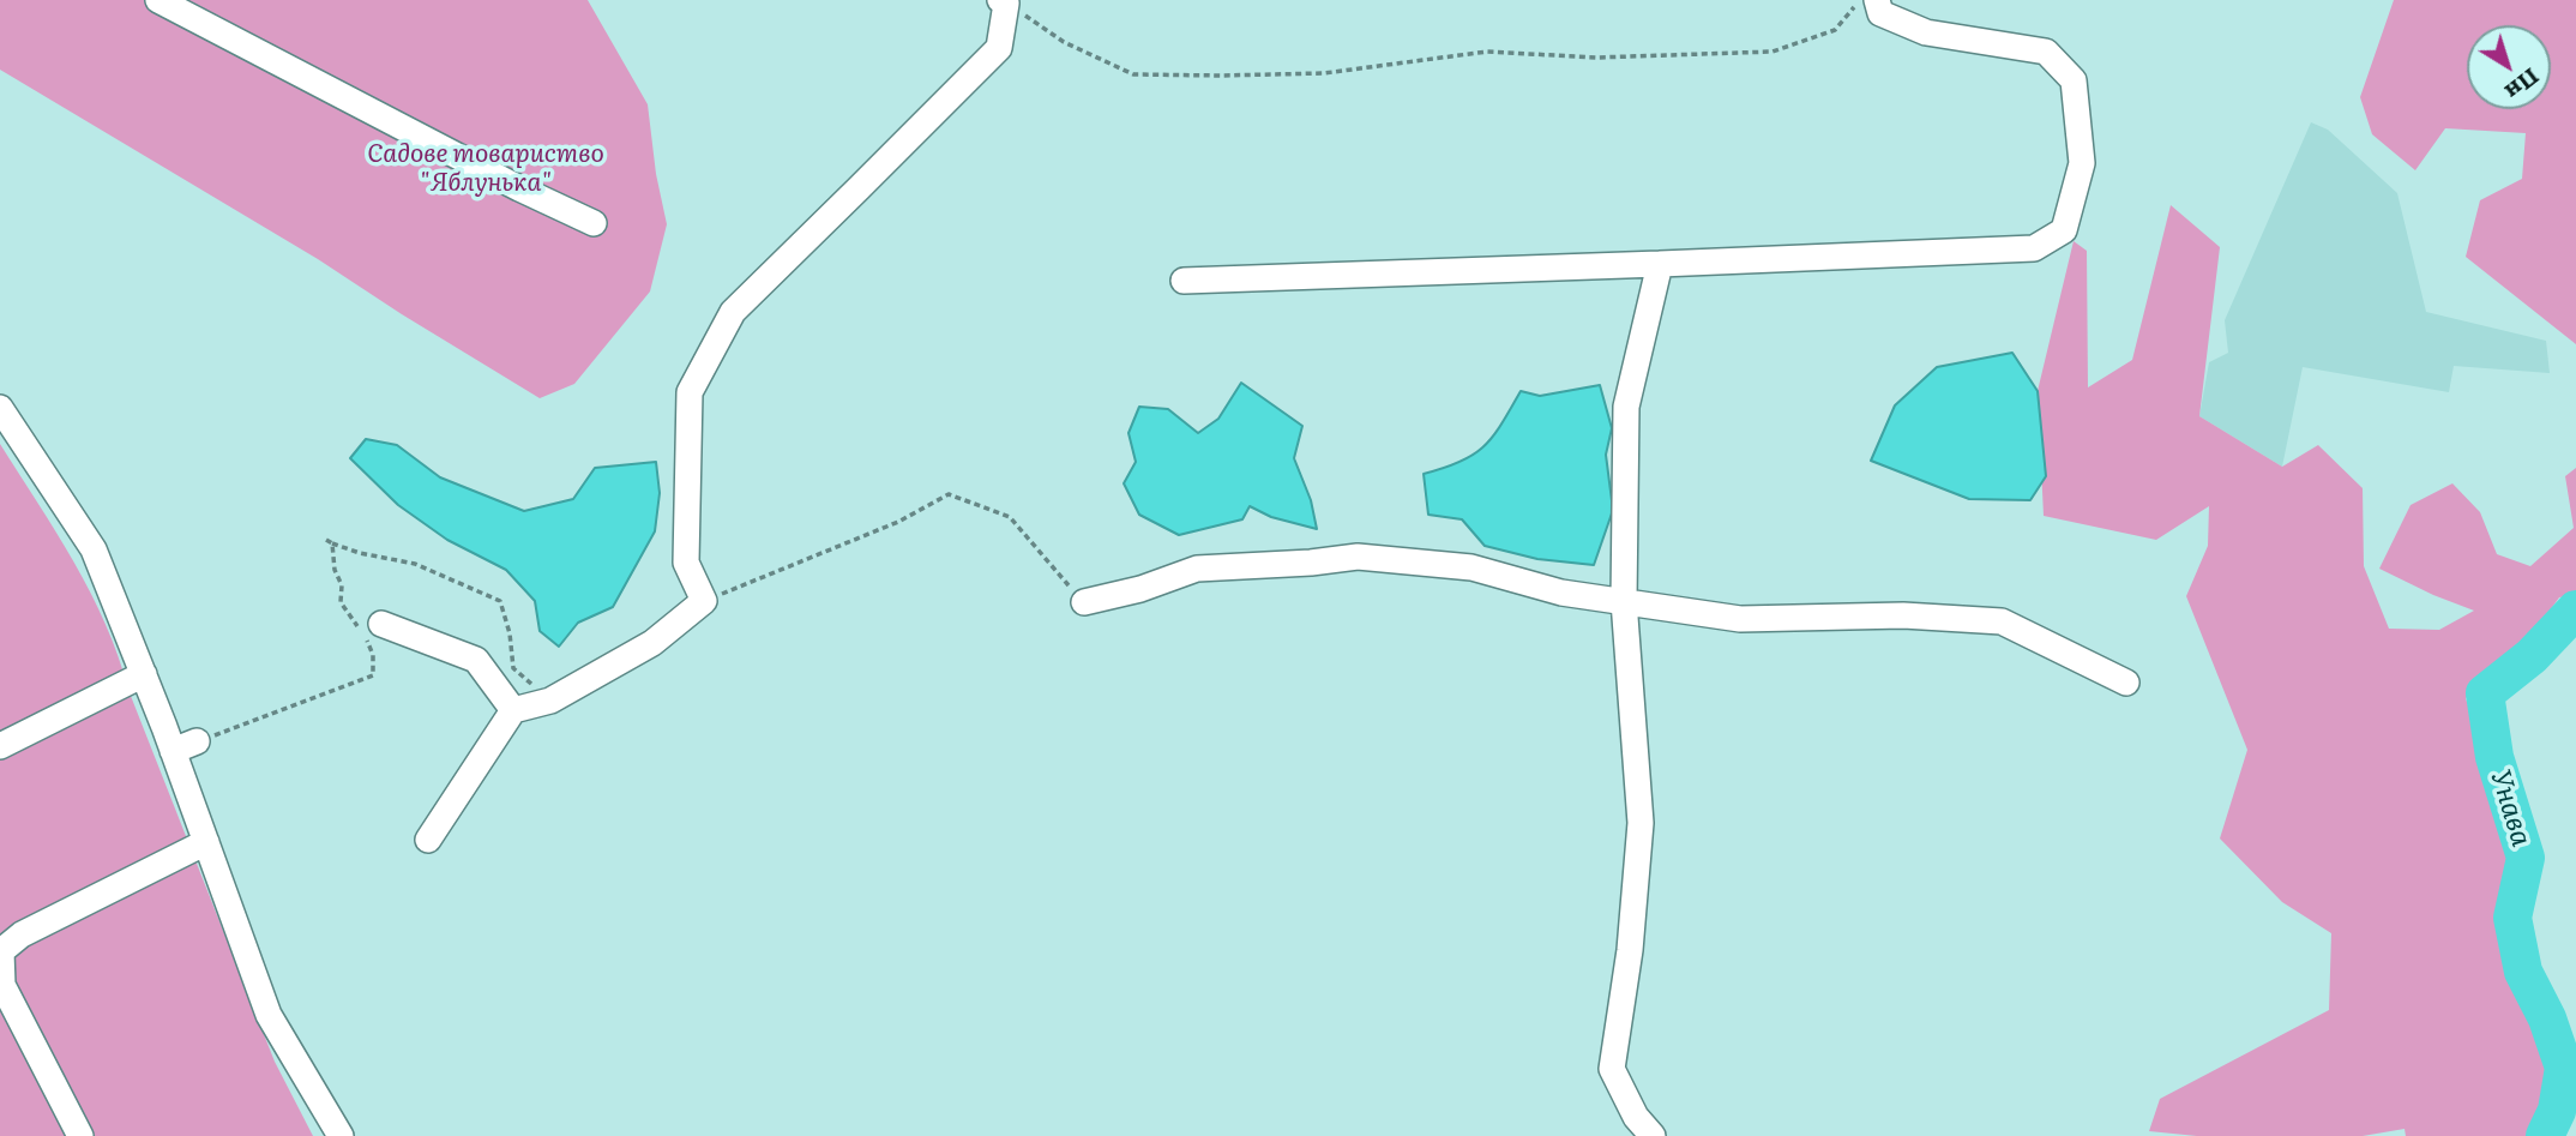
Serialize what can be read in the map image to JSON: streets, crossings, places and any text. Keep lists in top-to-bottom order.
{
  "water": ["Унава"],
  "parks": ["Садове товариство \"Яблунька\""],
  "north": "bottom right"
}
